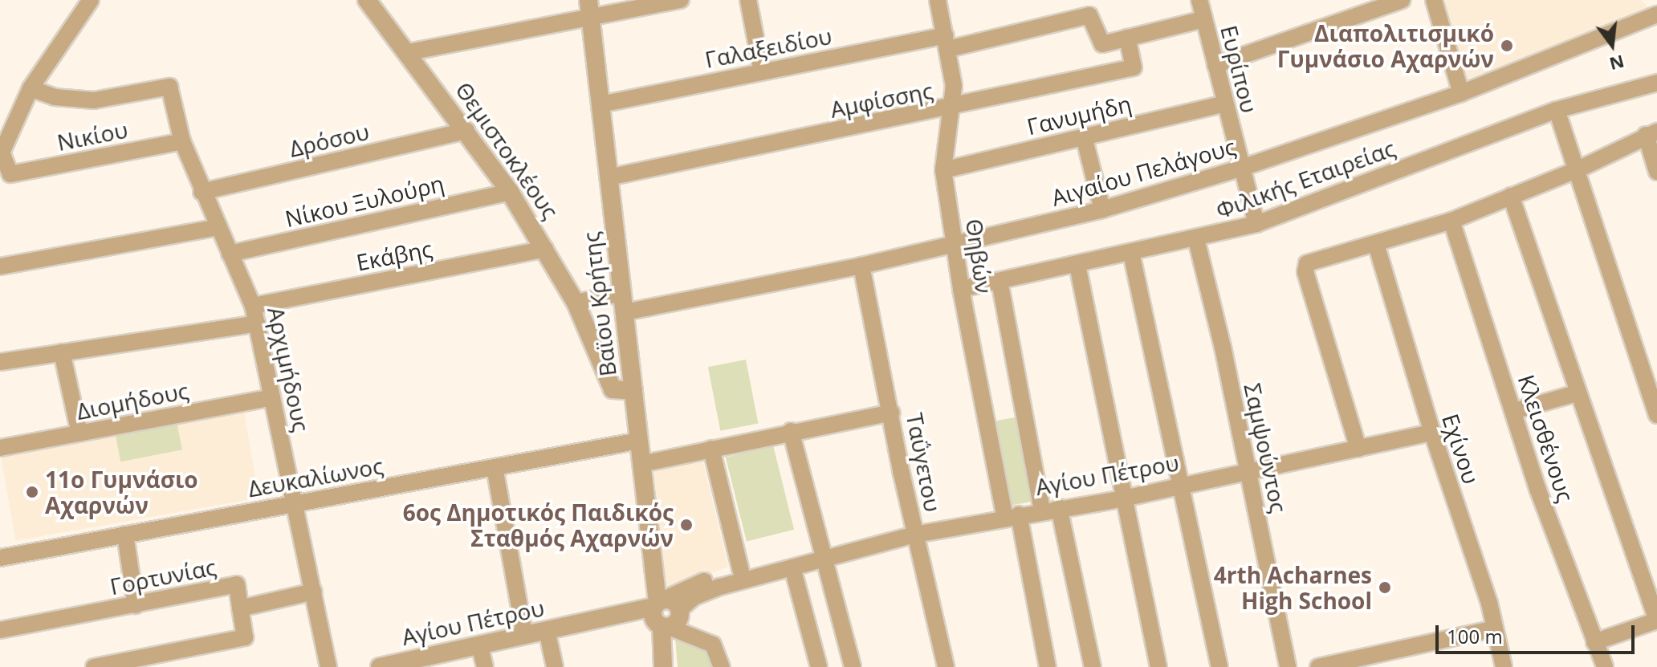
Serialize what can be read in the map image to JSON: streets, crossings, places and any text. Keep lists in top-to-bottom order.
{
  "streets": {
    "street": [
      "Γαλαξειδίου",
      "Ευρίπου",
      "Αμφίσσης",
      "Γανυμήδη",
      "Νικίου",
      "Δρόσου",
      "Θεμιστοκλέους",
      "Αιγαίου Πελάγους",
      "Φιλικής Εταιρείας",
      "Νίκου Ξυλούρη",
      "Εκάβης",
      "Θηβών",
      "Βαϊου Κρήτης",
      "Αρχιμήδους",
      "Διομήδους",
      "Κλεισθένους",
      "Σαμψούντος",
      "Εχίνου",
      "Ταΰγετου",
      "Αγίου Πέτρου",
      "Δευκαλίωνος",
      "Γορτυνίας"
    ]
  },
  "crossings": [
    ["Γαλαξειδίου", "Ευρίπου"],
    ["Γαλαξειδίου", "Αμφίσσης"],
    ["Γαλαξειδίου", "Θηβών"],
    ["Γαλαξειδίου", "Βαϊου Κρήτης"],
    ["Ευρίπου", "Γανυμήδη"],
    ["Ευρίπου", "Αιγαίου Πελάγους"],
    ["Ευρίπου", "Φιλικής Εταιρείας"],
    ["Αμφίσσης", "Θηβών"],
    ["Αμφίσσης", "Βαϊου Κρήτης"],
    ["Γανυμήδη", "Θηβών"],
    ["Νικίου", "Αρχιμήδους"],
    ["Δρόσου", "Θεμιστοκλέους"],
    ["Δρόσου", "Αρχιμήδους"],
    ["Θεμιστοκλέους", "Νίκου Ξυλούρη"],
    ["Θεμιστοκλέους", "Εκάβης"],
    ["Θεμιστοκλέους", "Βαϊου Κρήτης"],
    ["Αιγαίου Πελάγους", "Θηβών"],
    ["Αιγαίου Πελάγους", "Βαϊου Κρήτης"],
    ["Αιγαίου Πελάγους", "Ταΰγετου"],
    ["Φιλικής Εταιρείας", "Θηβών"],
    ["Φιλικής Εταιρείας", "Σαμψούντος"],
    ["Νίκου Ξυλούρη", "Αρχιμήδους"],
    ["Εκάβης", "Αρχιμήδους"],
    ["Θηβών", "Αγίου Πέτρου"],
    ["Βαϊου Κρήτης", "Αγίου Πέτρου"],
    ["Βαϊου Κρήτης", "Δευκαλίωνος"],
    ["Αρχιμήδους", "Διομήδους"],
    ["Αρχιμήδους", "Δευκαλίωνος"],
    ["Σαμψούντος", "Αγίου Πέτρου"],
    ["Εχίνου", "Αγίου Πέτρου"],
    ["Ταΰγετου", "Αγίου Πέτρου"]
  ],
  "places": [
    "Διαπολιτισμικό Γυμνάσιο Αχαρνών",
    "11ο Γυμνάσιο Αχαρνών",
    "6ος Δημοτικός Παιδικός Σταθμός Αχαρνών",
    "4rth Acharnes High School"
  ],
  "scale_bar": "100 m",
  "north": "bottom"
}
